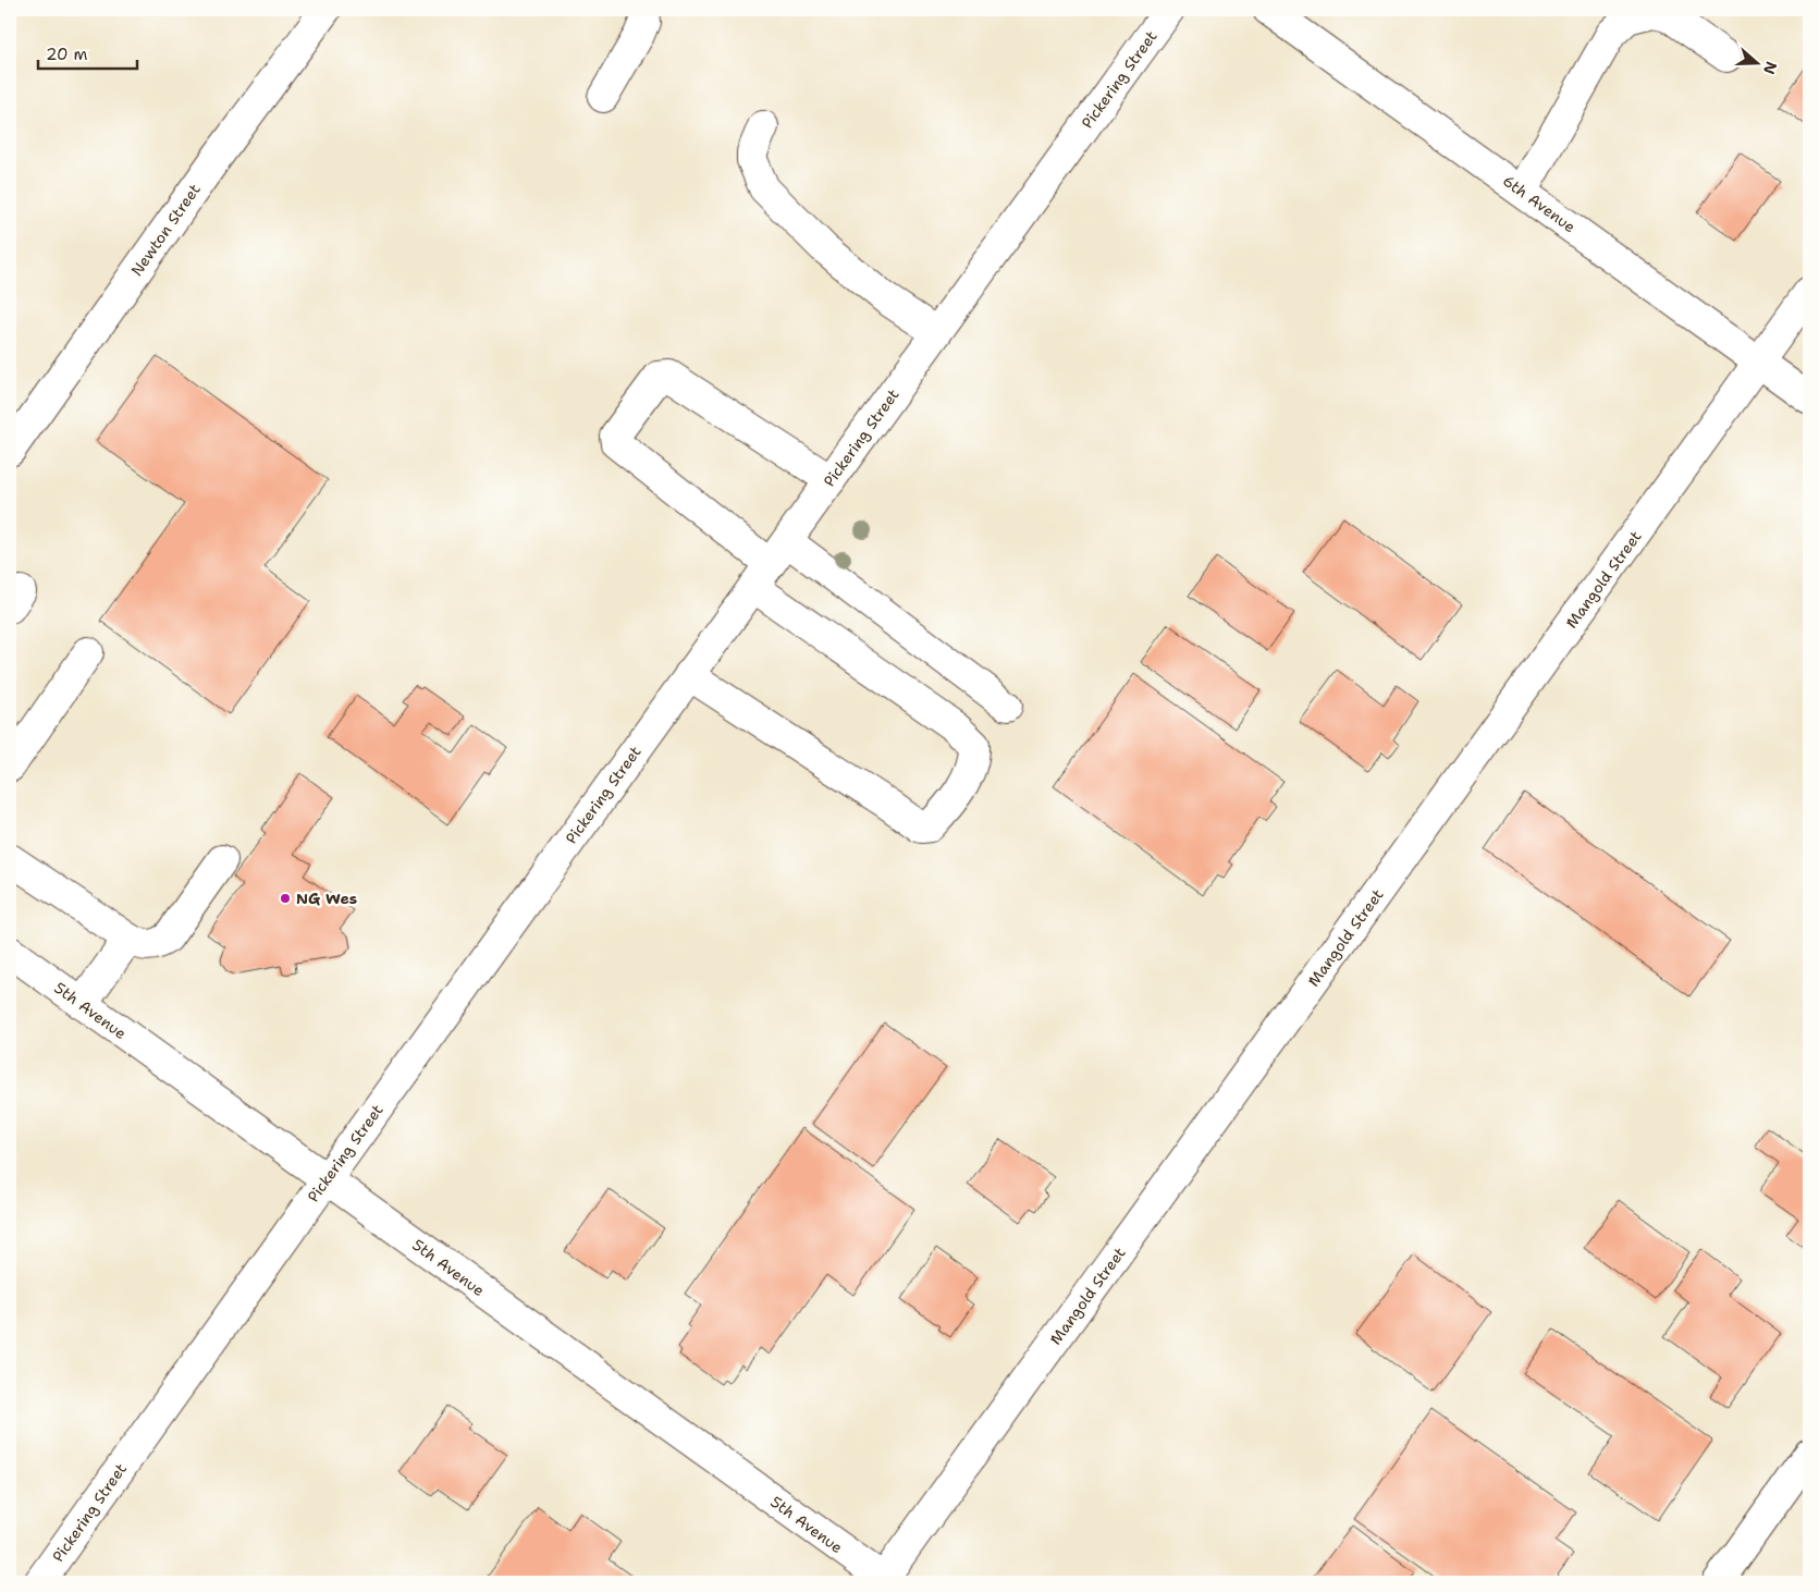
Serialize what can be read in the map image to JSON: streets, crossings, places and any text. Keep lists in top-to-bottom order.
{
  "streets": {
    "street": [
      "Pickering Street",
      "6th Avenue",
      "Newton Street",
      "Mangold Street",
      "5th Avenue"
    ]
  },
  "crossings": [
    ["Pickering Street", "5th Avenue"],
    ["6th Avenue", "Mangold Street"],
    ["Mangold Street", "5th Avenue"]
  ],
  "places": ["NG Wes"],
  "scale_bar": "20 m",
  "north": "right"
}
